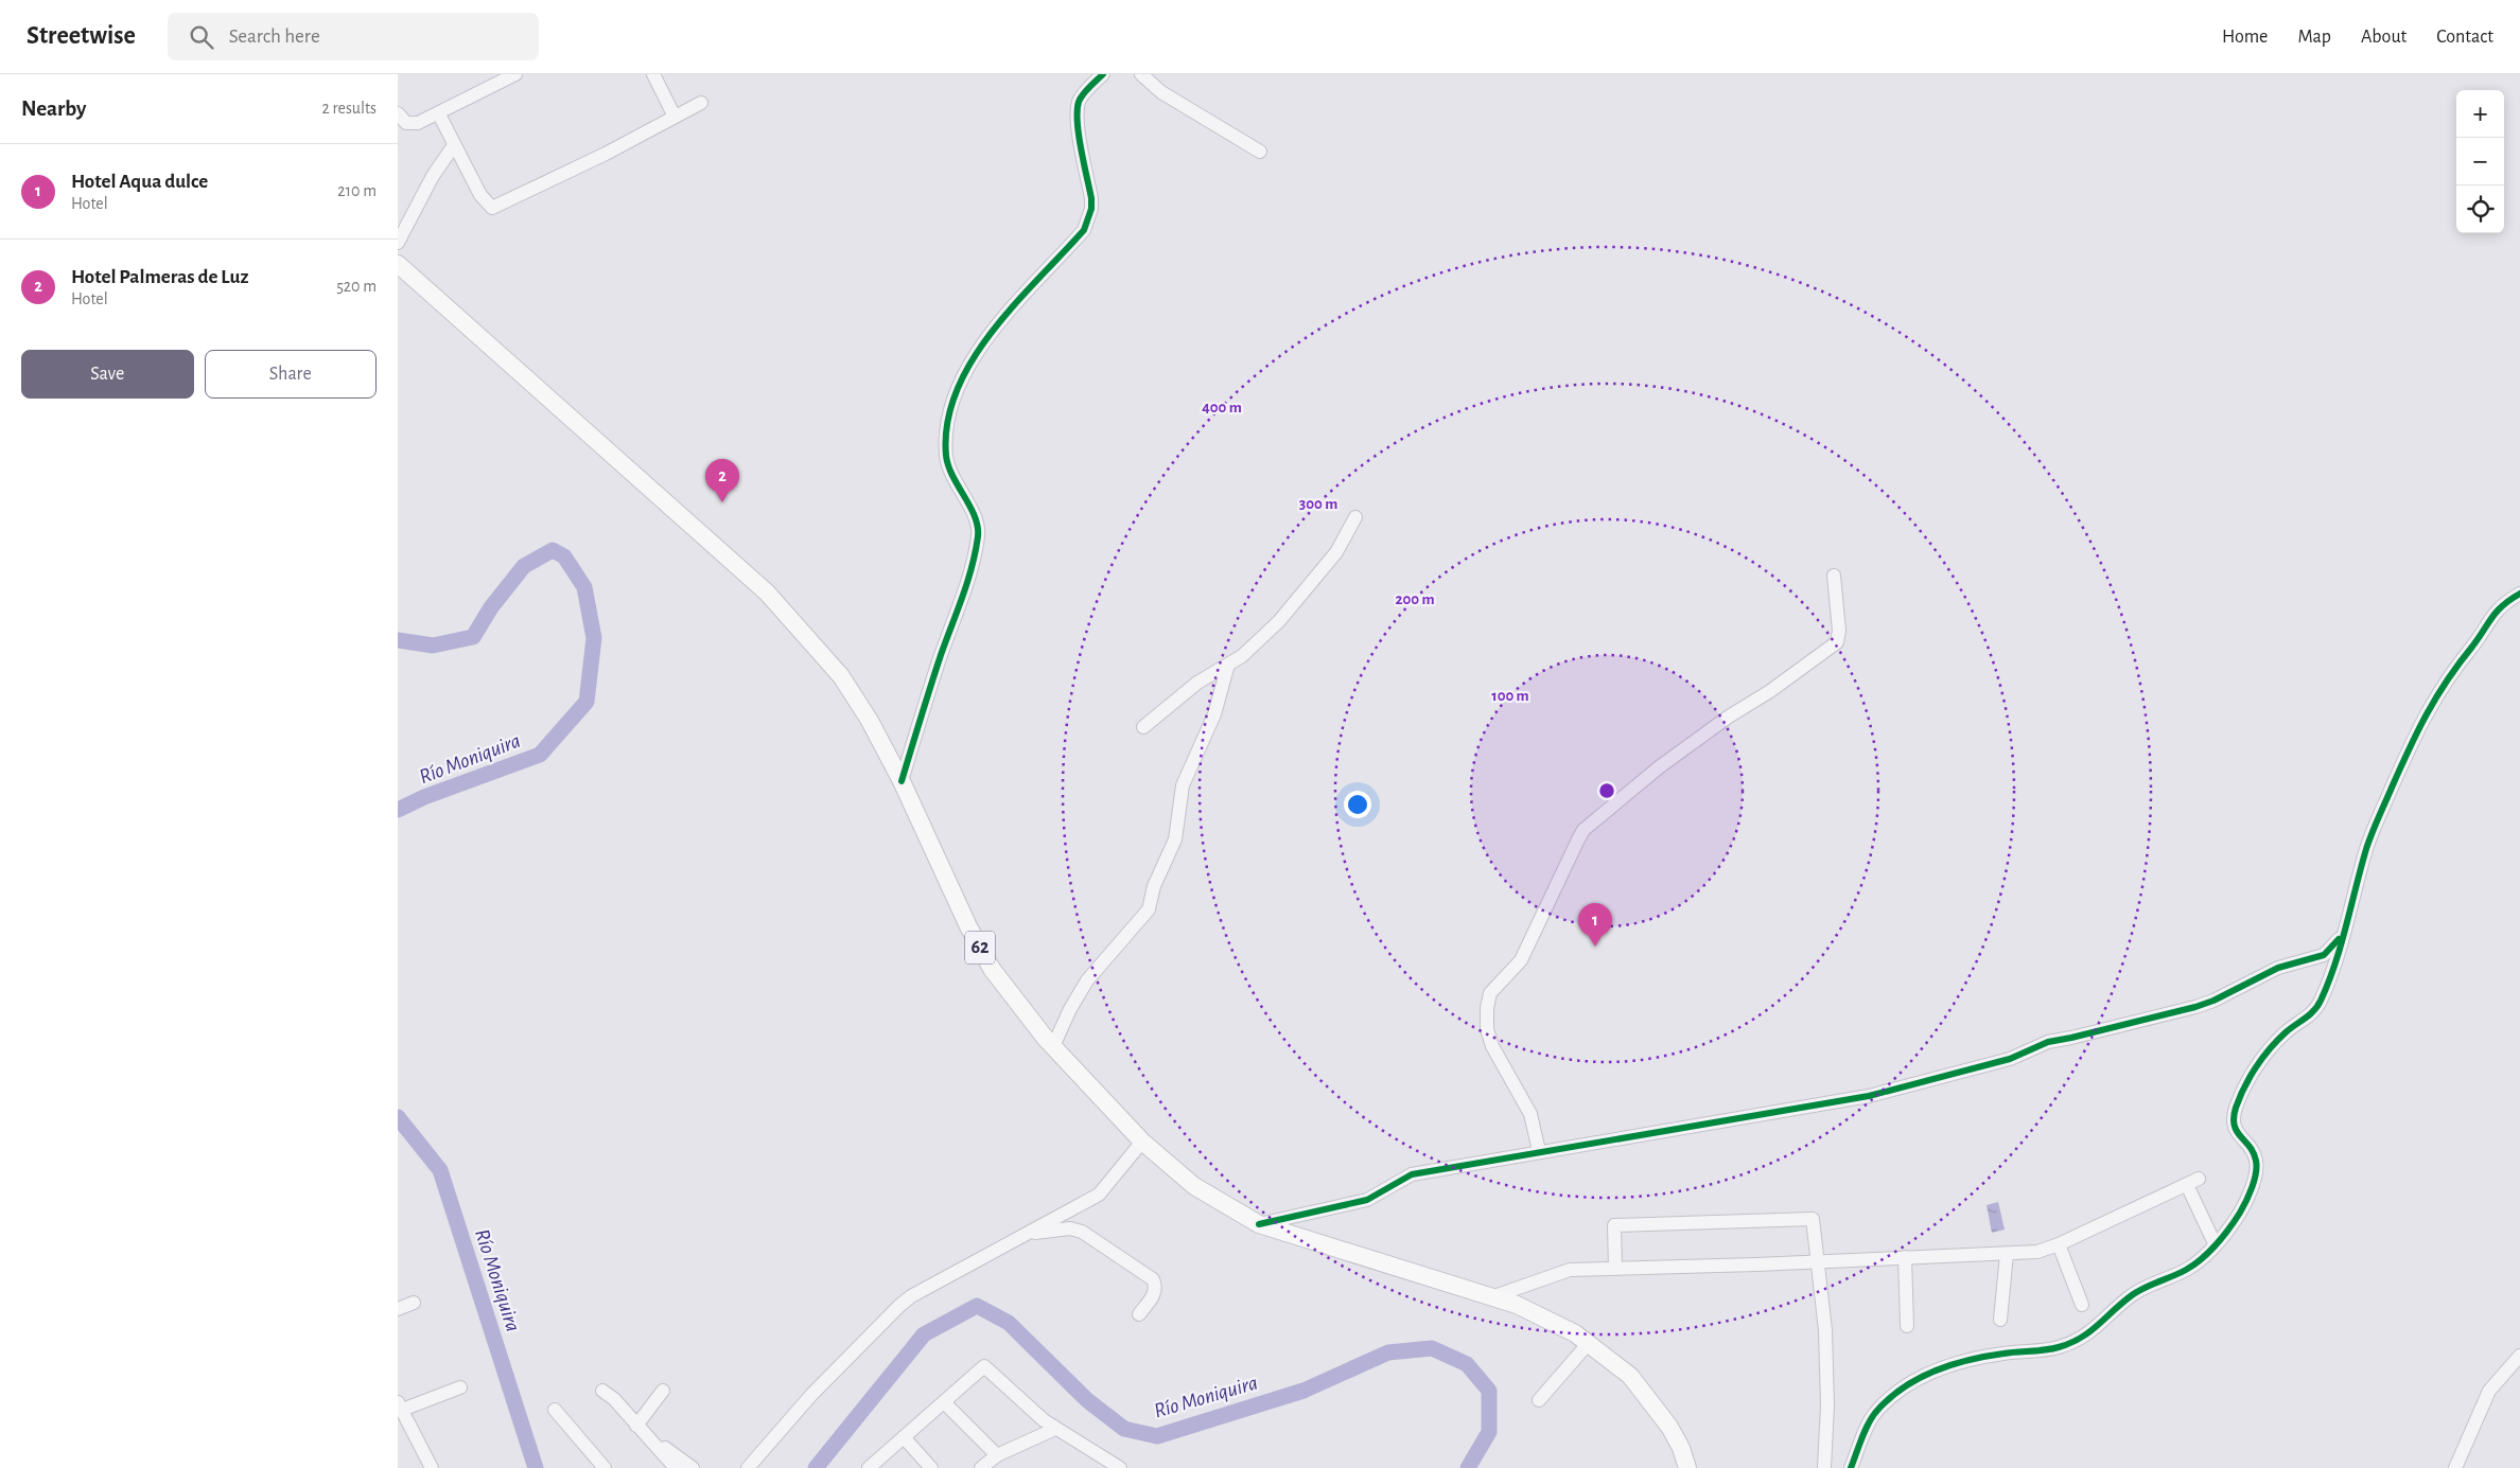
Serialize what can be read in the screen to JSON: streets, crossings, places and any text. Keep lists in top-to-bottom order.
{
  "streets": {
    "main road": ["62"]
  },
  "water": ["Río Moniquira"],
  "page": {
    "header": "Streetwise",
    "search": "Search here",
    "nav": [
      "Home",
      "Map",
      "About",
      "Contact"
    ],
    "heading": ["Nearby", "2 results"],
    "map_buttons": ["+", "−"],
    "list": [
      {
        "mark": "1",
        "name": "Hotel Aqua dulce",
        "note": "Hotel",
        "value": "210 m"
      },
      {
        "mark": "2",
        "name": "Hotel Palmeras de Luz",
        "note": "Hotel",
        "value": "520 m"
      }
    ],
    "buttons": ["Save", "Share"],
    "pins": ["2", "1"]
  },
  "rings": [
    "400 m",
    "300 m",
    "200 m",
    "100 m"
  ]
}
